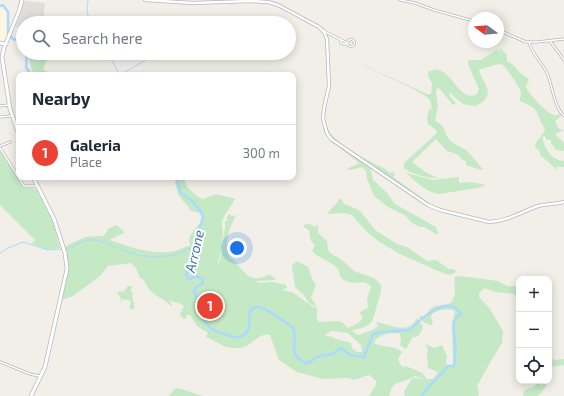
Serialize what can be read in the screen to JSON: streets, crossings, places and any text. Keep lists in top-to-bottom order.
{
  "water": ["Arrone"],
  "north": "left",
  "page": {
    "search": "Search here",
    "heading": "Nearby",
    "list": [
      {
        "mark": "1",
        "name": "Galeria",
        "note": "Place",
        "value": "300 m"
      }
    ],
    "map_buttons": ["+", "−"],
    "pins": "1"
  }
}
